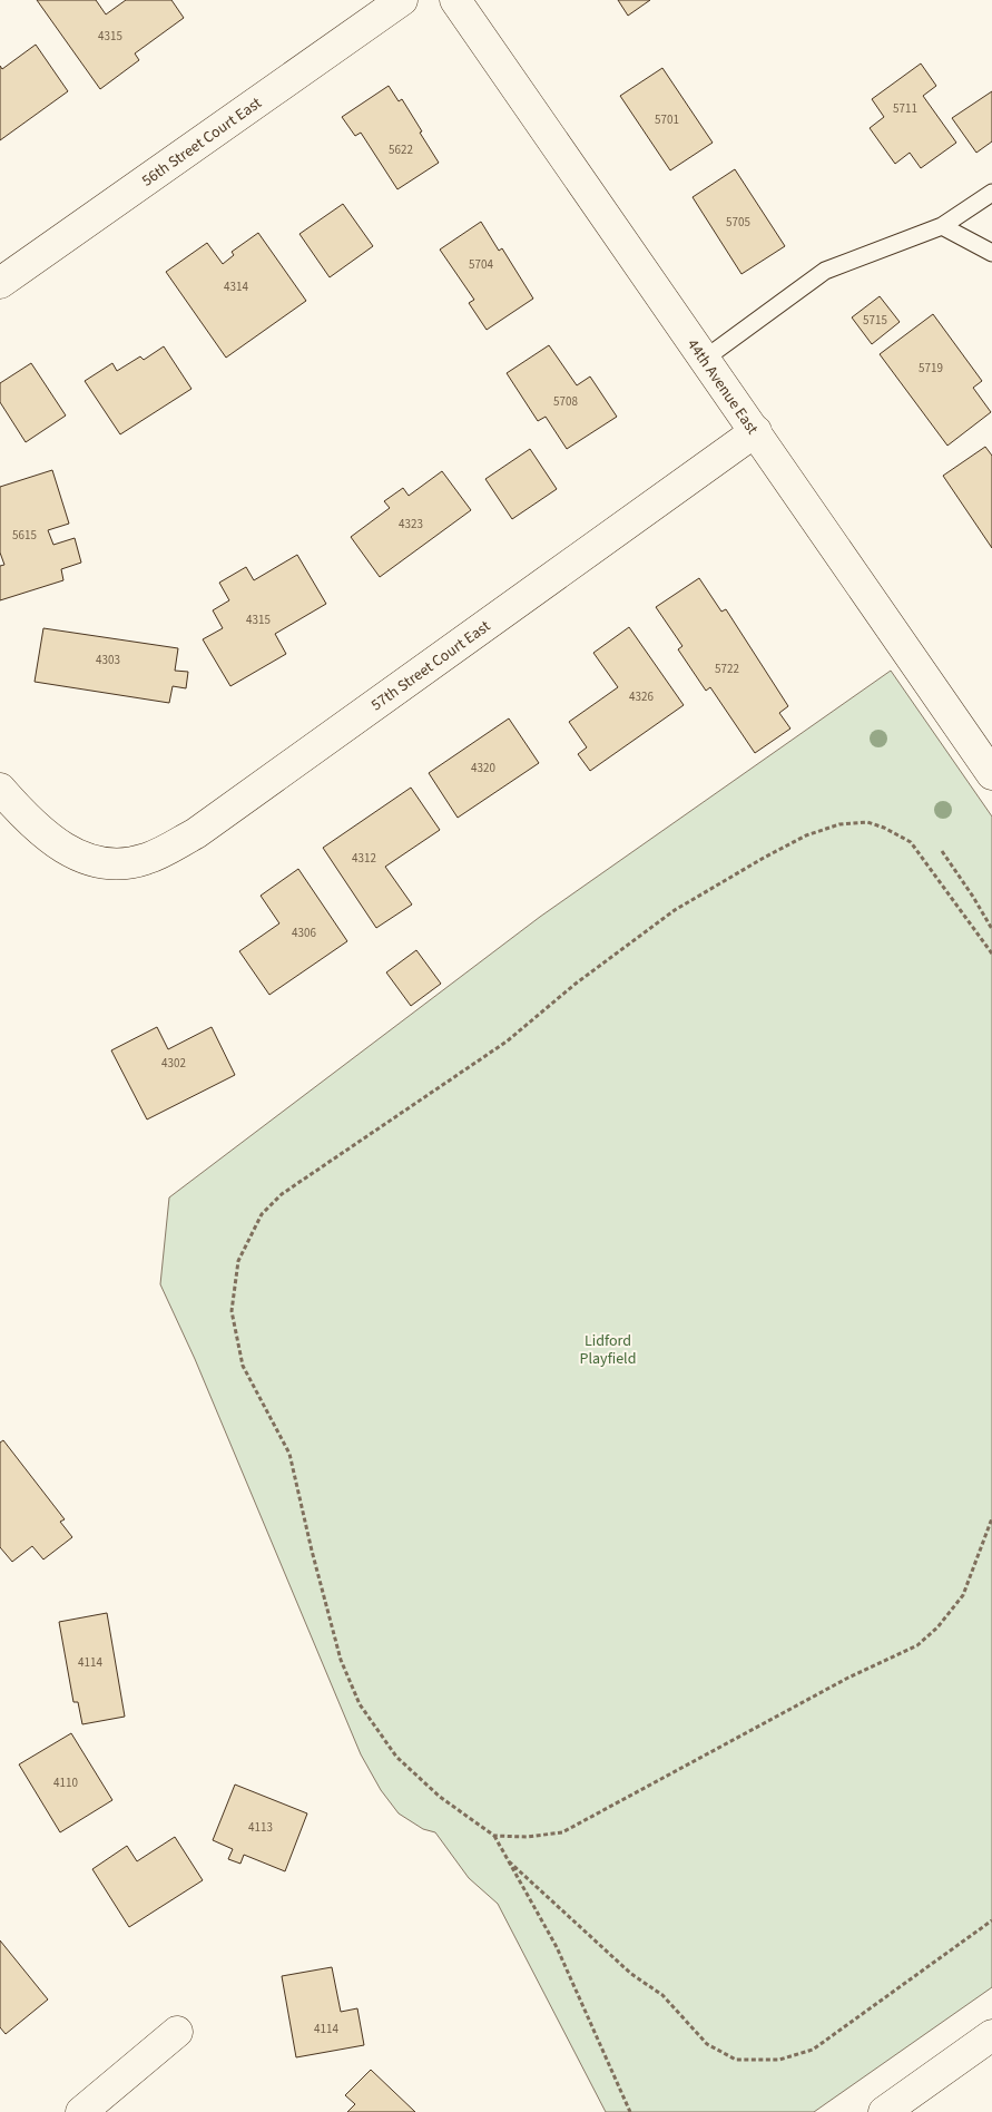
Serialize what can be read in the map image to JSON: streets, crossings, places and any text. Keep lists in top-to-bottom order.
{
  "streets": {
    "street": ["56th Street Court East", "44th Avenue East", "57th Street Court East"]
  },
  "crossings": [
    ["44th Avenue East", "57th Street Court East"]
  ],
  "parks": ["Lidford Playfield"],
  "house_numbers": [
    "4315",
    "5711",
    "5701",
    "5622",
    "5705",
    "5704",
    "4314",
    "5715",
    "5719",
    "5708",
    "4323",
    "5615",
    "4315",
    "4303",
    "5722",
    "4326",
    "4320",
    "4312",
    "4306",
    "4302",
    "4114",
    "4110",
    "4113",
    "4114"
  ]
}
